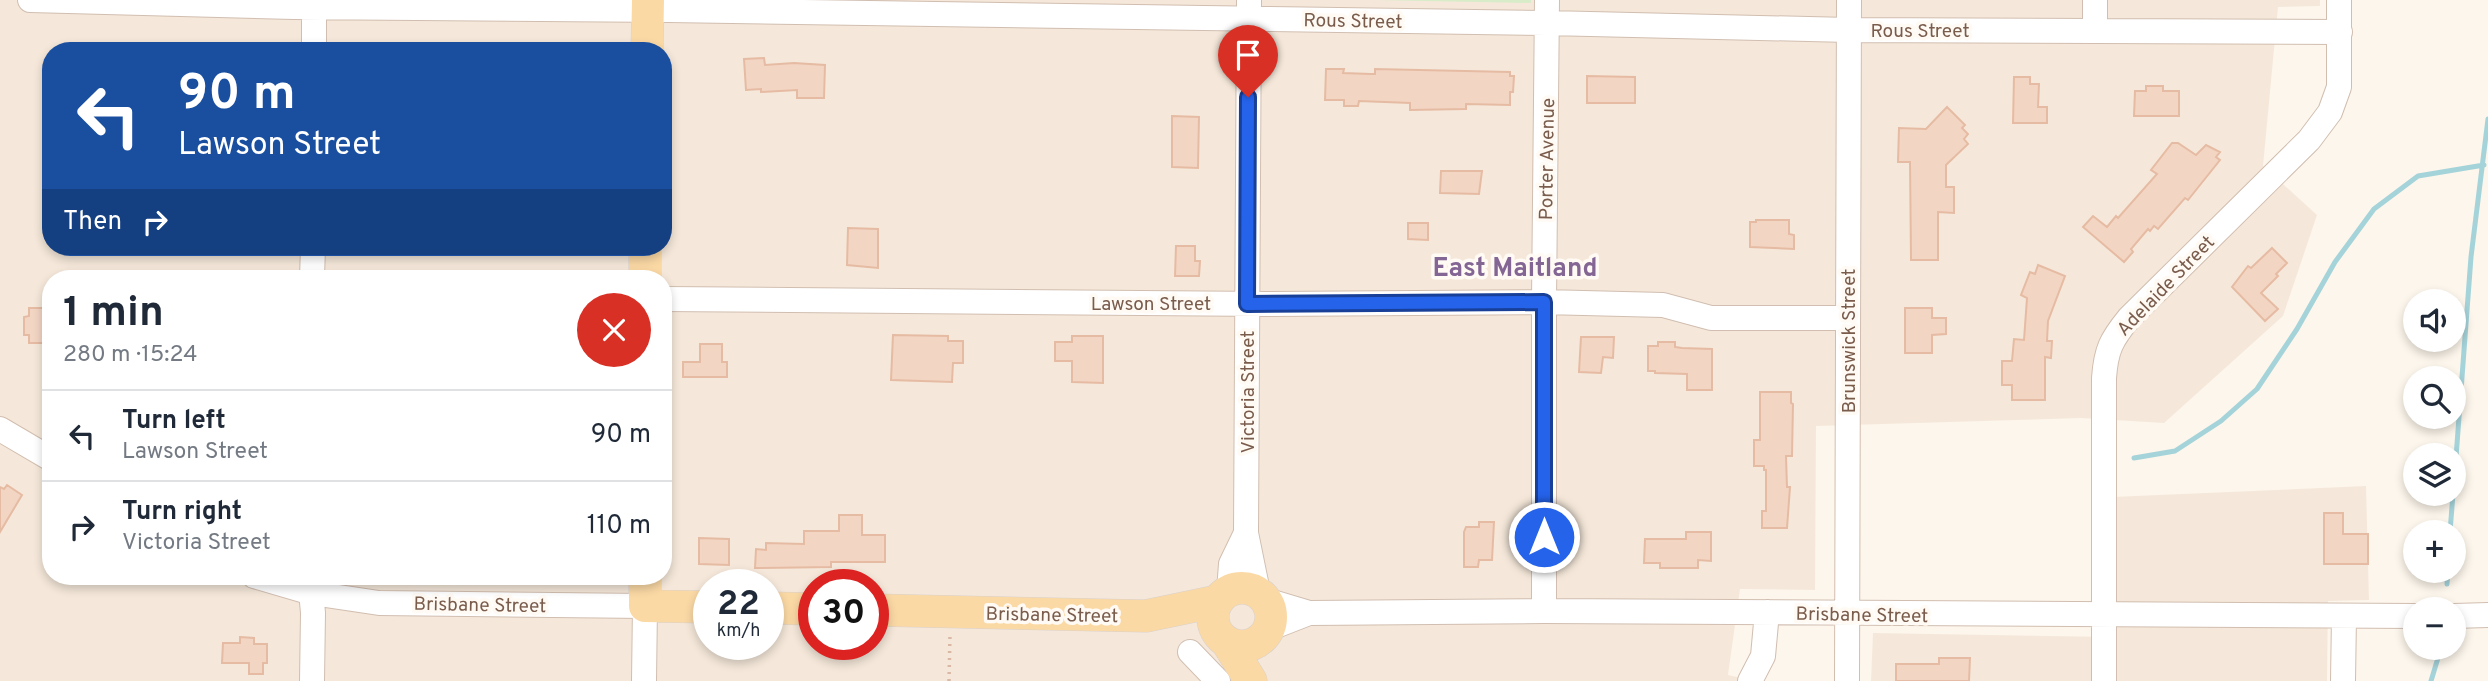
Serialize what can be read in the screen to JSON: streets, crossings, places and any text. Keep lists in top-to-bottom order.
{
  "streets": {
    "main road": ["Brisbane Street"],
    "street": [
      "Rous Street",
      "Porter Avenue",
      "Adelaide Street",
      "Lawson Street",
      "Brunswick Street",
      "Victoria Street"
    ]
  },
  "crossings": [
    ["Rous Street", "Porter Avenue"],
    ["Rous Street", "Adelaide Street"],
    ["Rous Street", "Brunswick Street"],
    ["Rous Street", "Victoria Street"],
    ["Porter Avenue", "Lawson Street"],
    ["Porter Avenue", "Brisbane Street"],
    ["Adelaide Street", "Brisbane Street"],
    ["Lawson Street", "Brunswick Street"],
    ["Lawson Street", "Victoria Street"],
    ["Brunswick Street", "Brisbane Street"],
    ["Victoria Street", "Brisbane Street"]
  ],
  "districts": ["East Maitland"],
  "page": {
    "turn": ["90 m", "Lawson Street"],
    "then": "Then",
    "heading": ["1 min", "280 m · 15:24"],
    "map_buttons": ["+", "−"],
    "list": [
      {
        "name": "Turn left",
        "note": "Lawson Street",
        "value": "90 m"
      },
      {
        "name": "Turn right",
        "note": "Victoria Street",
        "value": "110 m"
      }
    ],
    "speed": "22 km/h",
    "limit": "30"
  }
}
